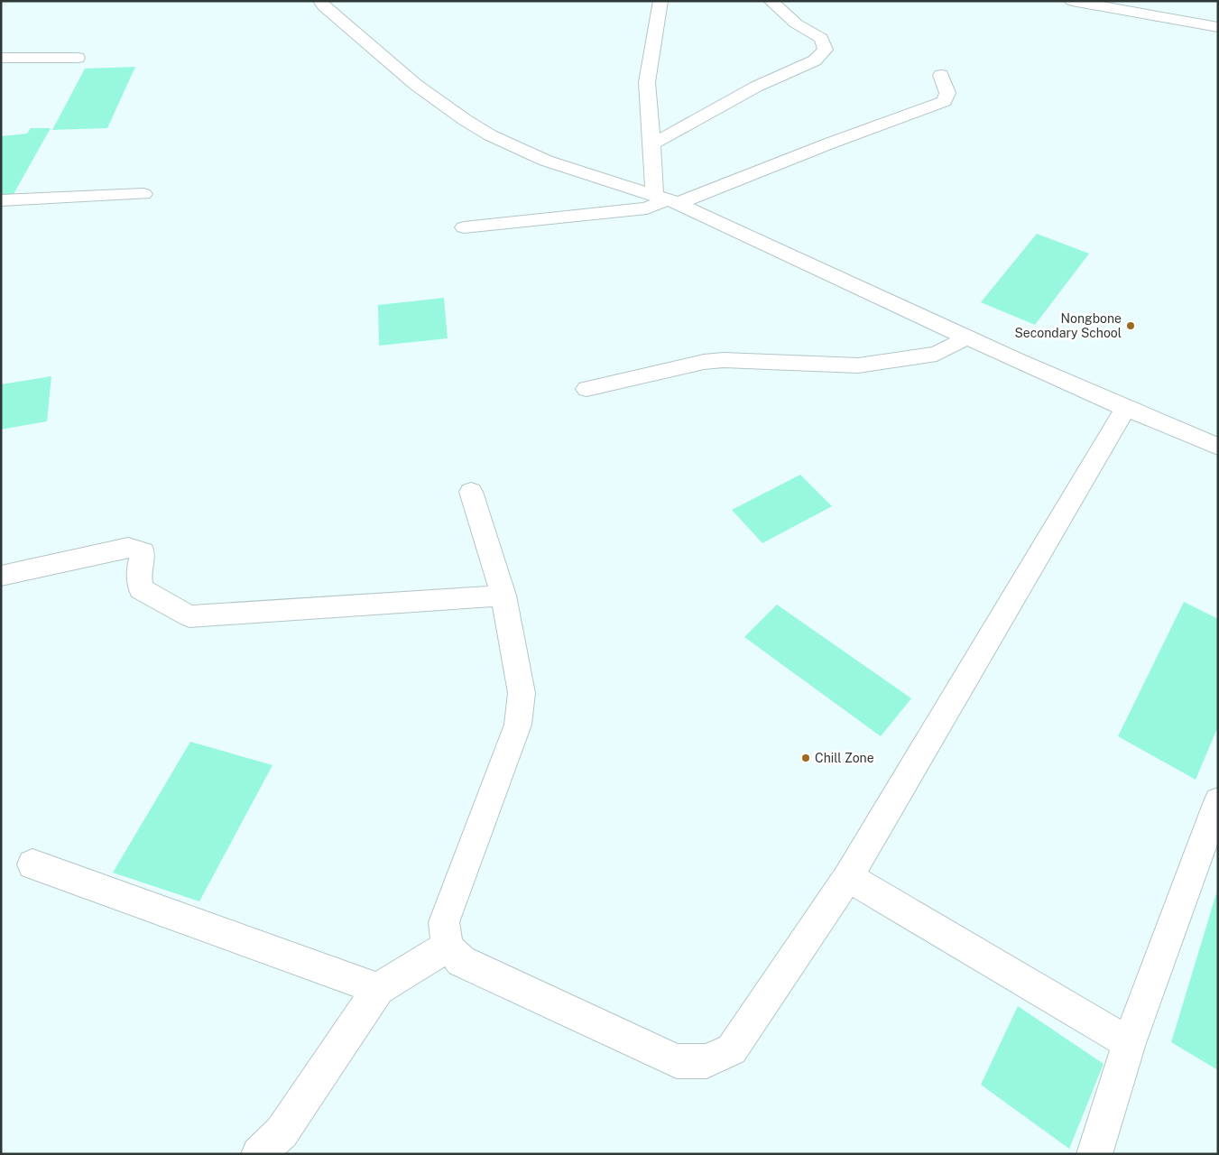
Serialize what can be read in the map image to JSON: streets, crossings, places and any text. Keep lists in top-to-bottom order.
{
  "places": ["Nongbone Secondary School", "Chill Zone"]
}
